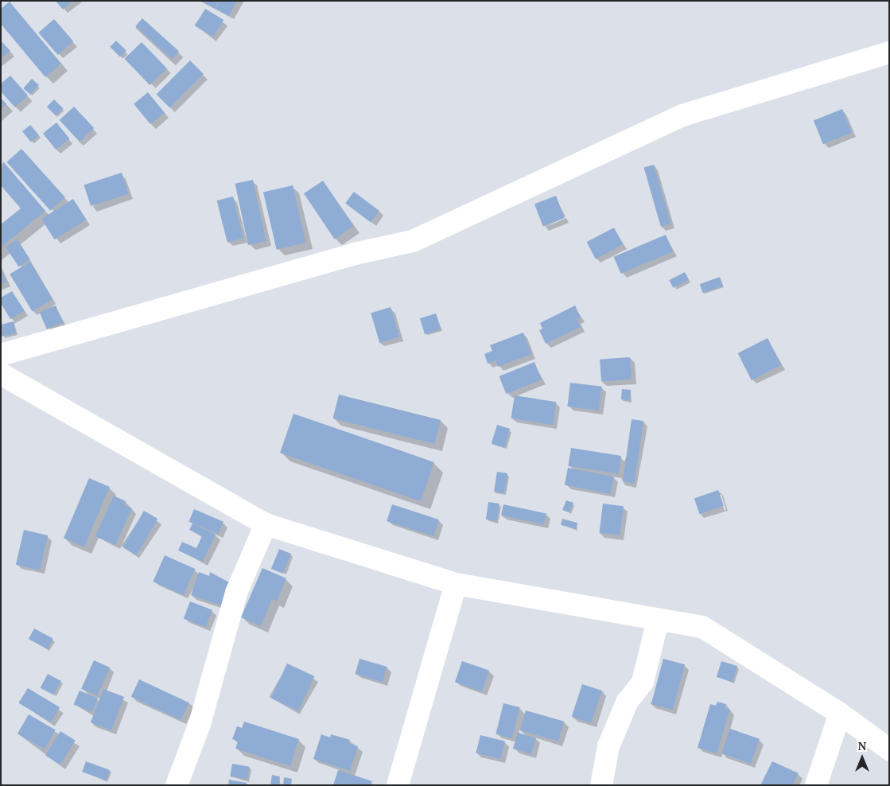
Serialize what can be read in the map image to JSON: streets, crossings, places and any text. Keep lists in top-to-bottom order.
{
  "north": "top"
}
